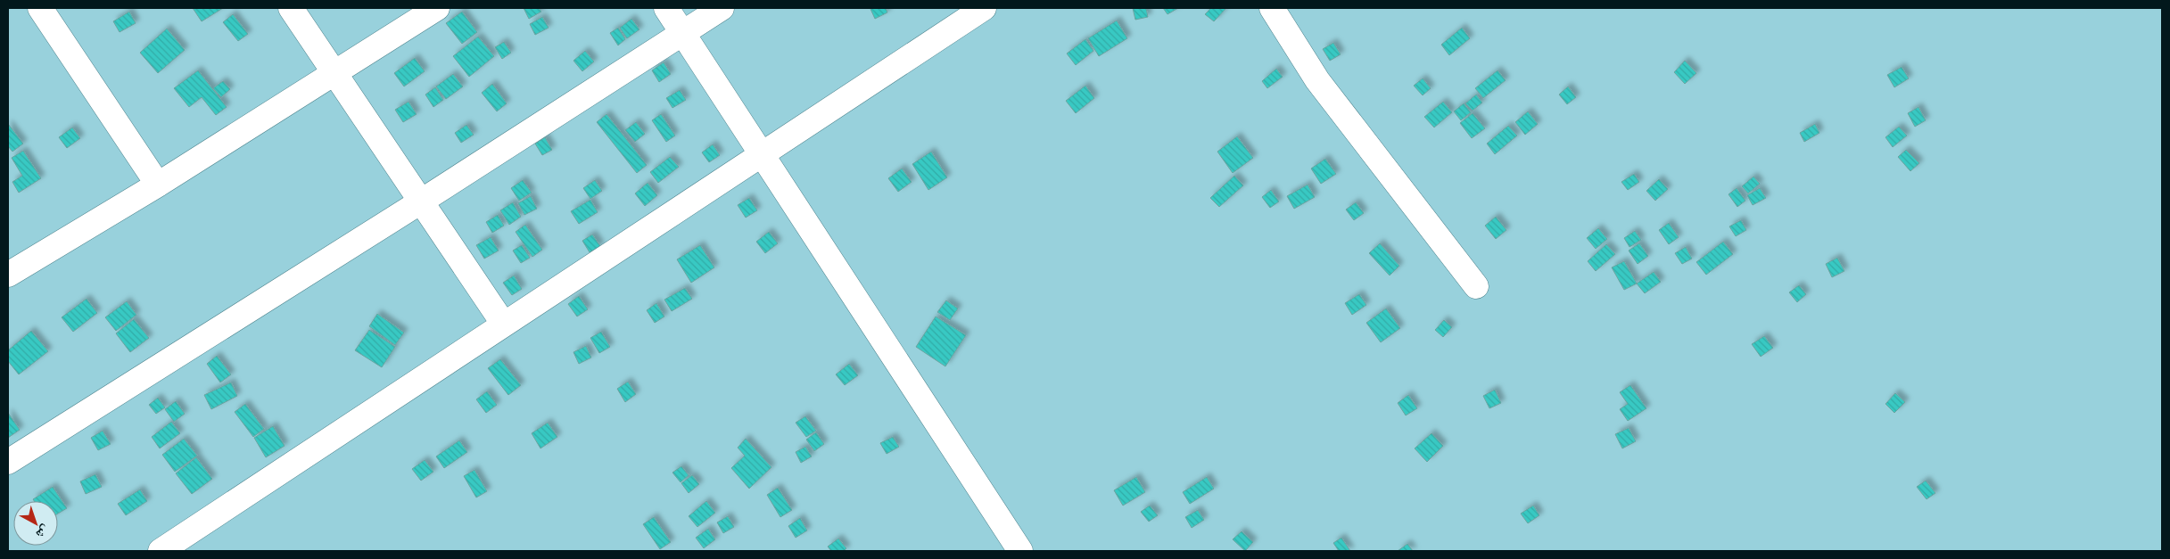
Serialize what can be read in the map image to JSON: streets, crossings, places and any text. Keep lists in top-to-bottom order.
{
  "north": "bottom right"
}
